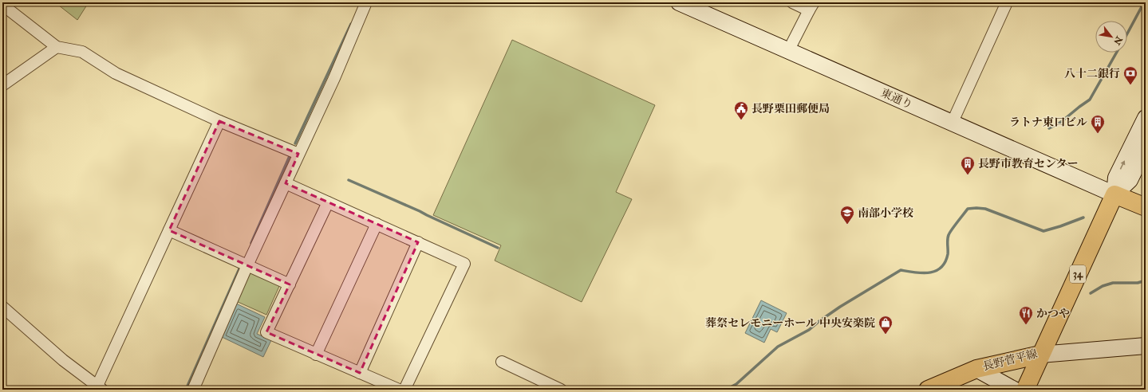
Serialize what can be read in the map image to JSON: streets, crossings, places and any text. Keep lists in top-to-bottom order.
{
  "streets": {
    "main road": ["34", "長野菅平線"],
    "street": ["東通り"]
  },
  "crossings": [
    ["東通り", "長野菅平線"]
  ],
  "places": {
    "bank": ["八十二銀行"],
    "public building": ["長野栗田郵便局"],
    "building": ["ラトナ東口ビル", "長野市教育センター"],
    "school or university": ["南部小学校"],
    "restaurant": ["かつや"],
    "shop": ["葬祭セレモニーホール 中央安楽院"]
  },
  "north": "bottom right"
}
